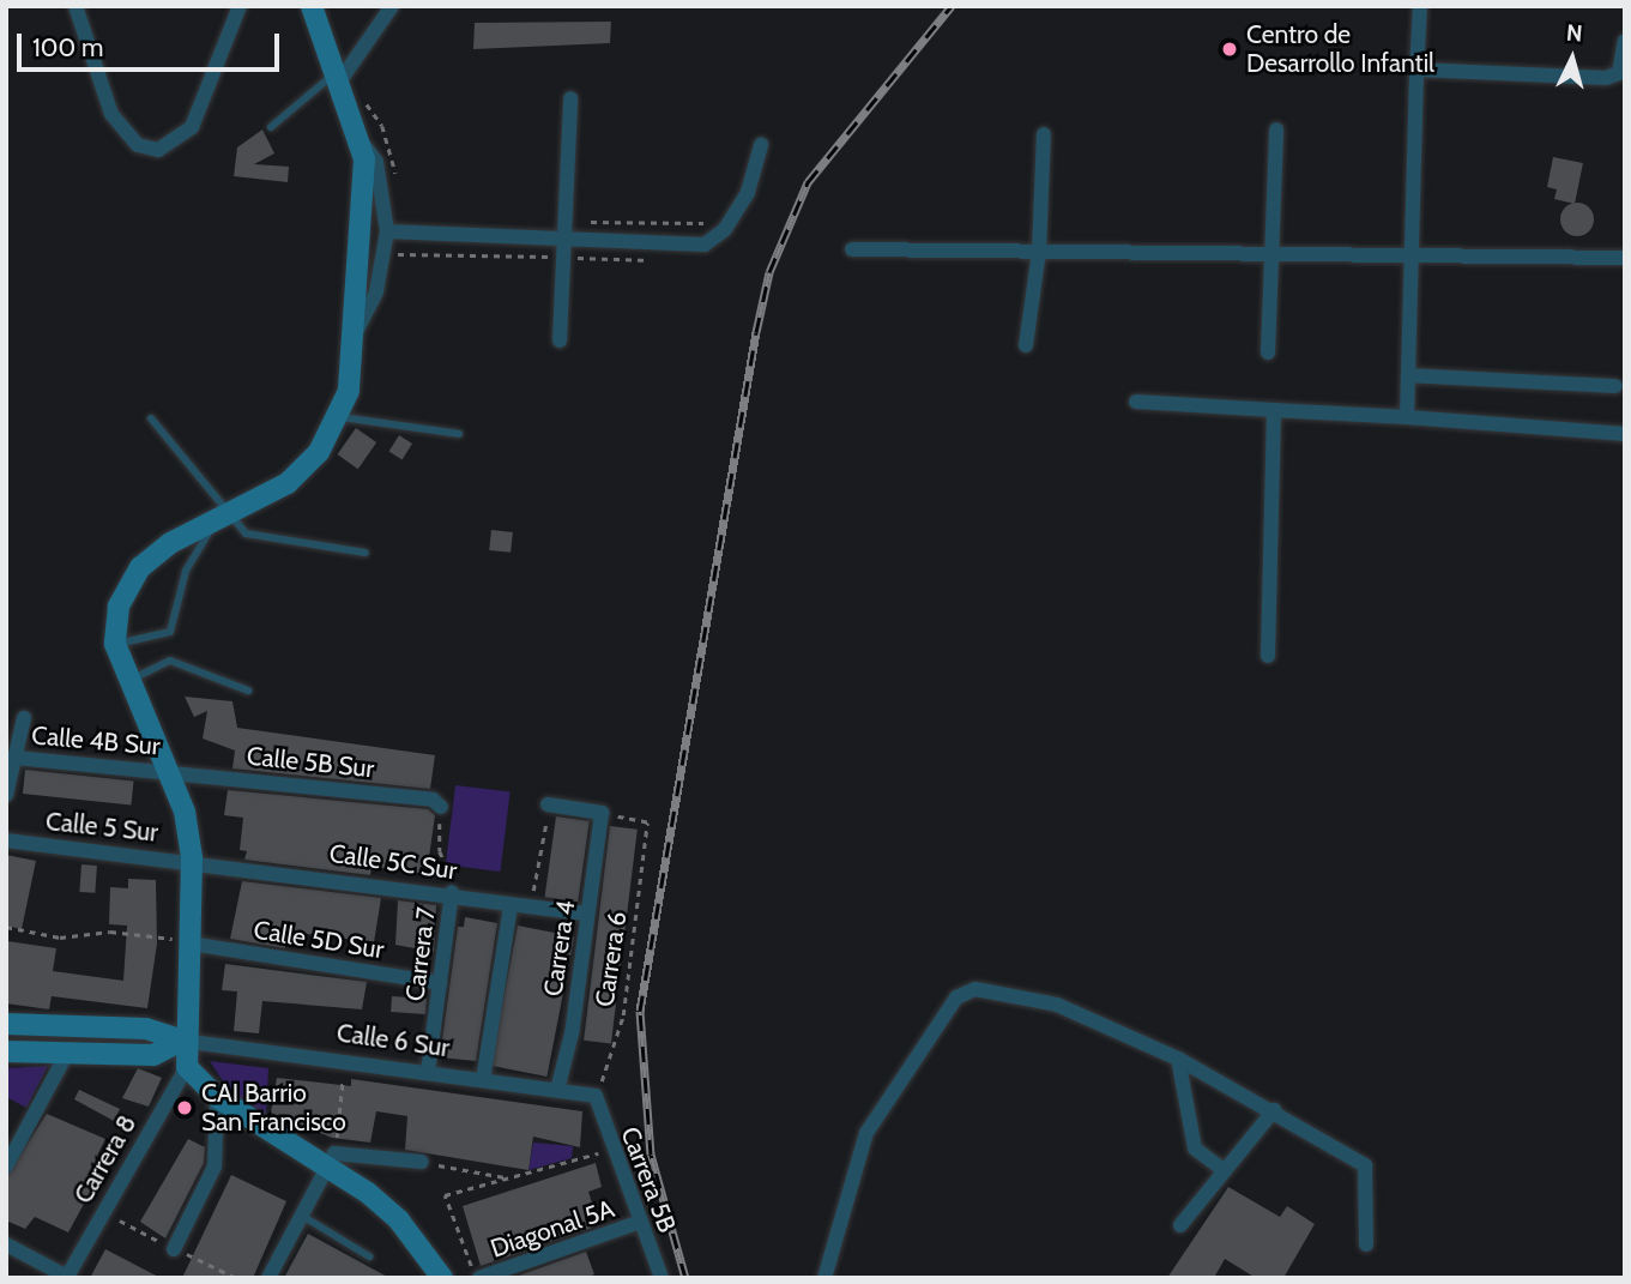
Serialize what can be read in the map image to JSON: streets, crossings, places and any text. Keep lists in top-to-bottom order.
{
  "streets": {
    "main road": ["Calle 6 Sur"],
    "street": [
      "Calle 4B Sur",
      "Calle 5B Sur",
      "Calle 5 Sur",
      "Calle 5C Sur",
      "Calle 5D Sur",
      "Carrera 4",
      "Carrera 7",
      "Carrera 8",
      "Carrera 5B",
      "Diagonal 5A"
    ],
    "path": ["Carrera 6"]
  },
  "crossings": [
    ["Calle 4B Sur", "Calle 5B Sur"],
    ["Calle 5 Sur", "Calle 5C Sur"],
    ["Calle 5C Sur", "Carrera 4"],
    ["Calle 5C Sur", "Carrera 7"],
    ["Calle 5D Sur", "Carrera 7"],
    ["Carrera 4", "Carrera 6"],
    ["Carrera 4", "Calle 6 Sur"],
    ["Carrera 7", "Calle 6 Sur"],
    ["Carrera 6", "Calle 6 Sur"],
    ["Carrera 6", "Carrera 5B"],
    ["Calle 6 Sur", "Carrera 5B"],
    ["Carrera 5B", "Diagonal 5A"]
  ],
  "places": ["Centro de Desarrollo Infantil", "CAI Barrio San Francisco"],
  "scale_bar": "100 m",
  "north": "top"
}
